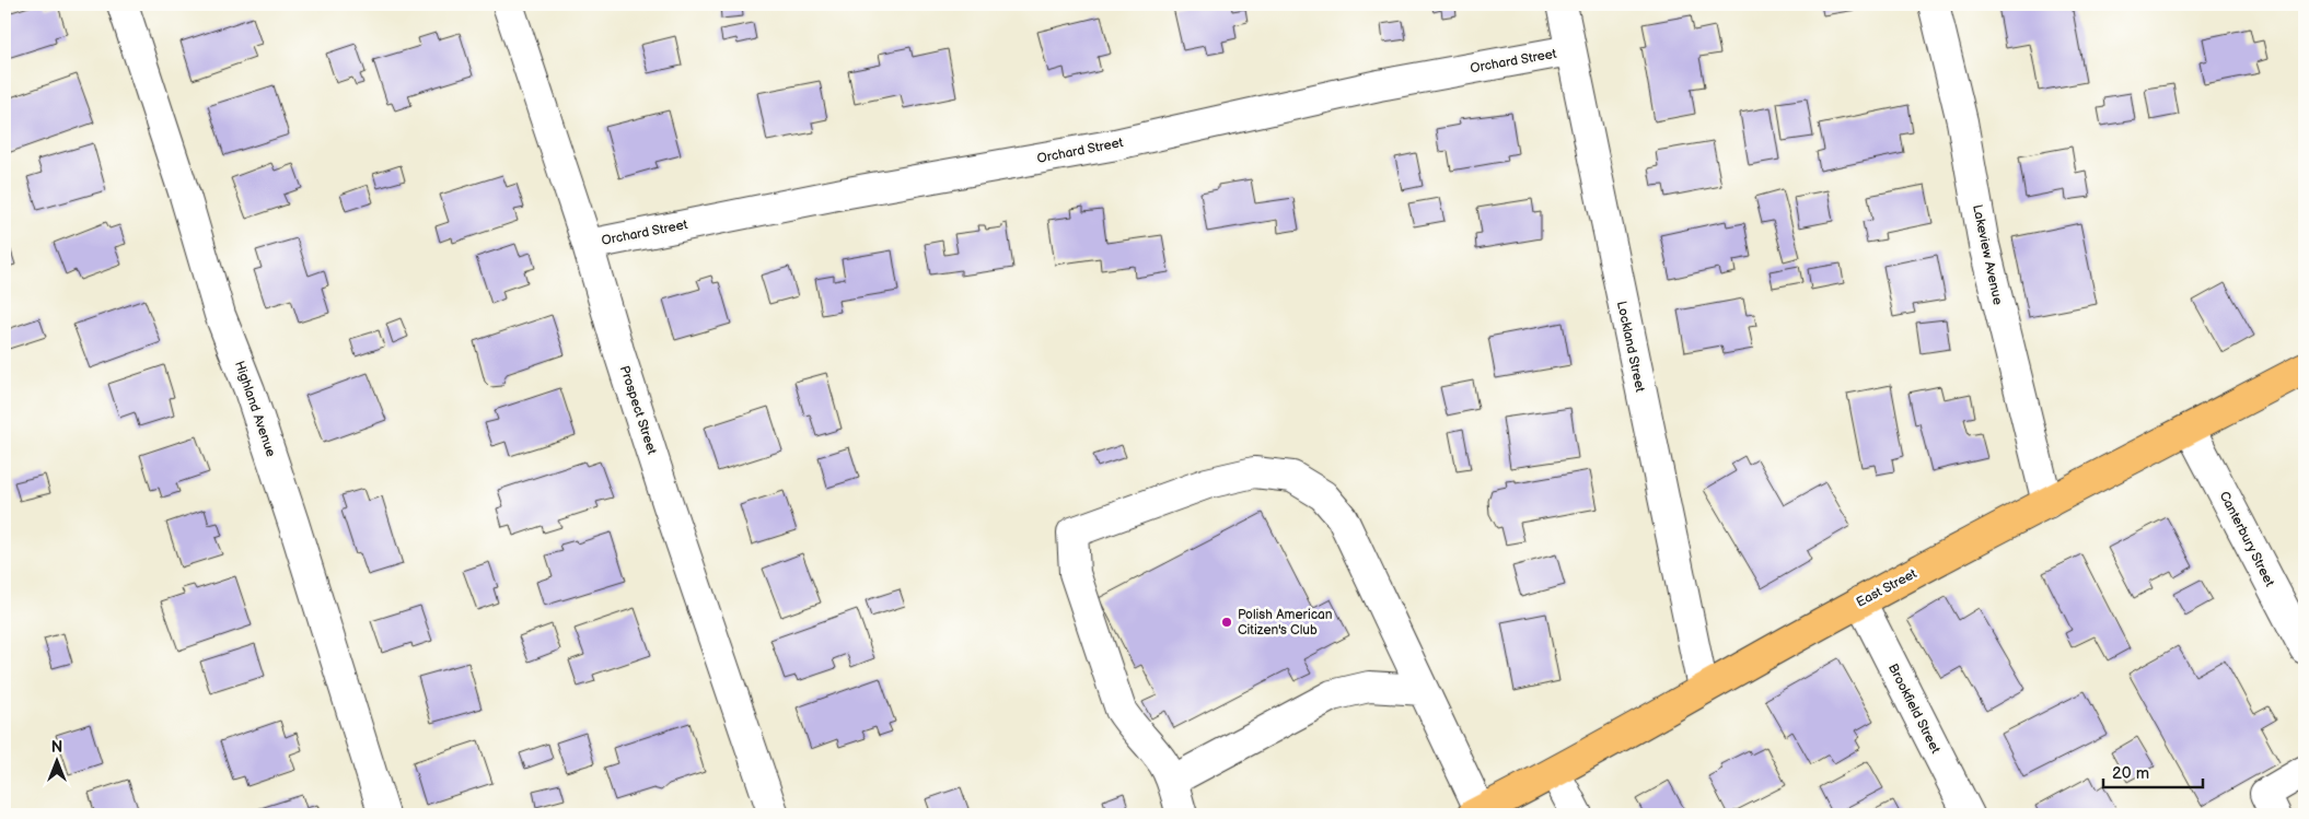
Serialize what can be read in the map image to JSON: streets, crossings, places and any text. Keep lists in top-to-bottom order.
{
  "streets": {
    "main road": ["East Street"],
    "street": [
      "Orchard Street",
      "Lakeview Avenue",
      "Lockland Street",
      "Highland Avenue",
      "Prospect Street",
      "Canterbury Street",
      "Brookfield Street"
    ]
  },
  "crossings": [
    ["Orchard Street", "Lockland Street"],
    ["Orchard Street", "Prospect Street"],
    ["Lakeview Avenue", "East Street"],
    ["Lockland Street", "East Street"],
    ["Canterbury Street", "East Street"],
    ["East Street", "Brookfield Street"]
  ],
  "places": ["Polish American Citizen's Club"],
  "scale_bar": "20 m",
  "north": "top"
}
